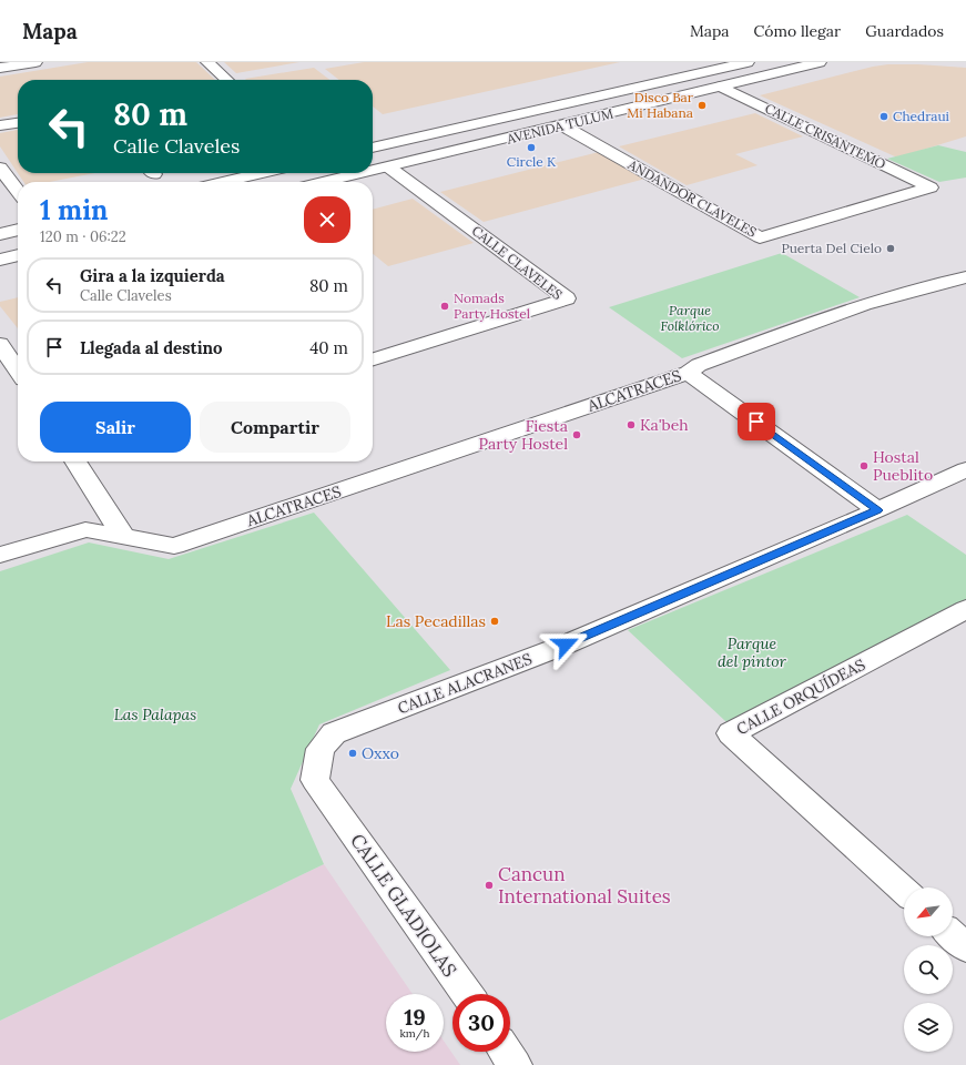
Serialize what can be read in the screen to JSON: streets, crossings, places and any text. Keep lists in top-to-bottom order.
{
  "streets": {
    "street": [
      "AVENIDA TULUM",
      "CALLE CRISANTEMO",
      "ANDANDOR CLAVELES",
      "CALLE CLAVELES",
      "ALCATRACES",
      "CALLE ALACRANES",
      "CALLE ORQUÍDEAS",
      "CALLE GLADIOLAS"
    ]
  },
  "crossings": [
    ["AVENIDA TULUM", "CALLE CRISANTEMO"],
    ["AVENIDA TULUM", "ANDANDOR CLAVELES"],
    ["AVENIDA TULUM", "CALLE CLAVELES"],
    ["CALLE CRISANTEMO", "ANDANDOR CLAVELES"],
    ["CALLE ALACRANES", "CALLE GLADIOLAS"]
  ],
  "parks": ["Parque Folklórico", "Parque del pintor", "Las Palapas"],
  "places": [
    "Disco Bar Mi Habana",
    "Chedraui",
    "Circle K",
    "Puerta Del Cielo",
    "Nomads Party Hostel",
    "Ka'beh",
    "Fiesta Party Hostel",
    "Hostal Pueblito",
    "Las Pecadillas",
    "Oxxo",
    "Cancun International Suites"
  ],
  "north": "bottom left",
  "page": {
    "header": "Mapa",
    "nav": ["Mapa", "Cómo llegar", "Guardados"],
    "turn": ["80 m", "Calle Claveles"],
    "heading": ["1 min", "120 m · 06:22"],
    "list": [
      {
        "name": "Gira a la izquierda",
        "note": "Calle Claveles",
        "value": "80 m"
      },
      {
        "name": "Llegada al destino",
        "value": "40 m"
      }
    ],
    "buttons": ["Salir", "Compartir"],
    "speed": "19 km/h",
    "limit": "30"
  }
}
